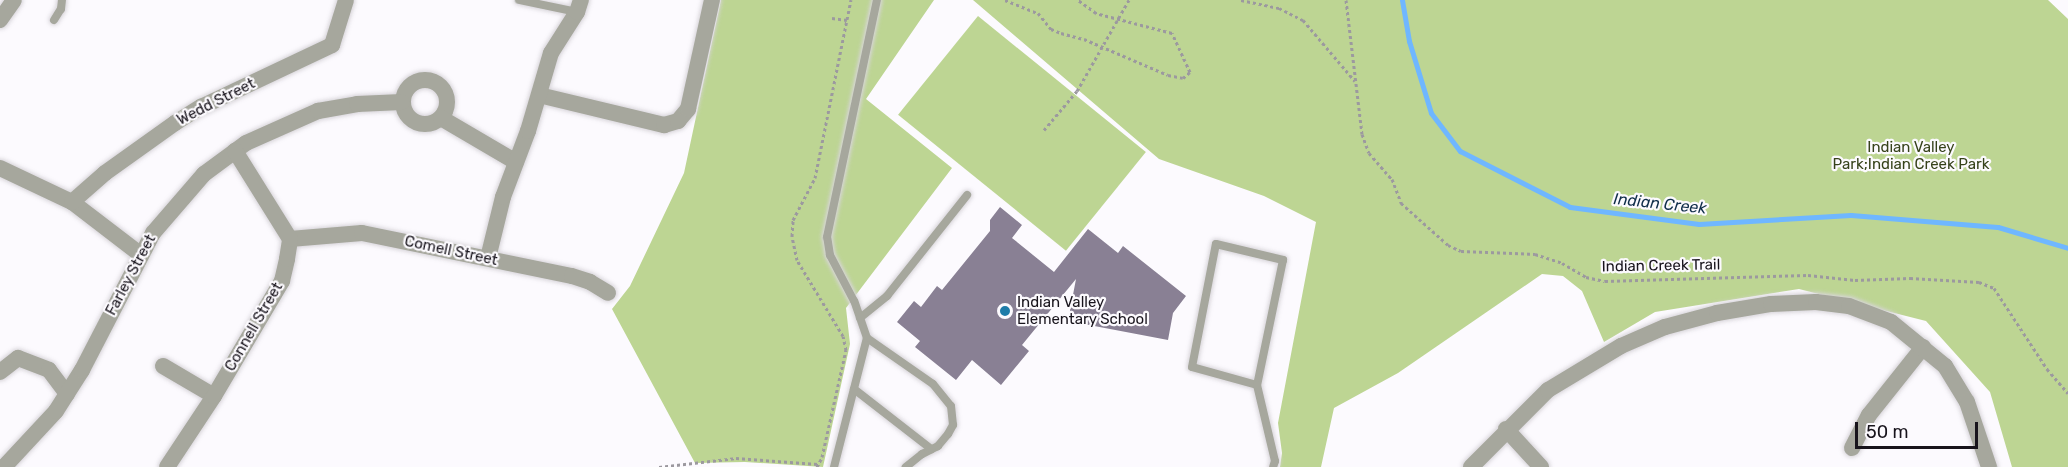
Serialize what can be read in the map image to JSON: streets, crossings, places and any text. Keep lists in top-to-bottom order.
{
  "streets": {
    "street": [
      "Wedd Street",
      "Comell Street",
      "Farley Street",
      "Connell Street"
    ],
    "path": ["Indian Creek Trail"]
  },
  "crossings": [
    ["Comell Street", "Connell Street"]
  ],
  "water": ["Indian Creek"],
  "parks": ["Indian Valley Park;Indian Creek Park"],
  "places": ["Indian Valley Elementary School"],
  "scale_bar": "50 m"
}
